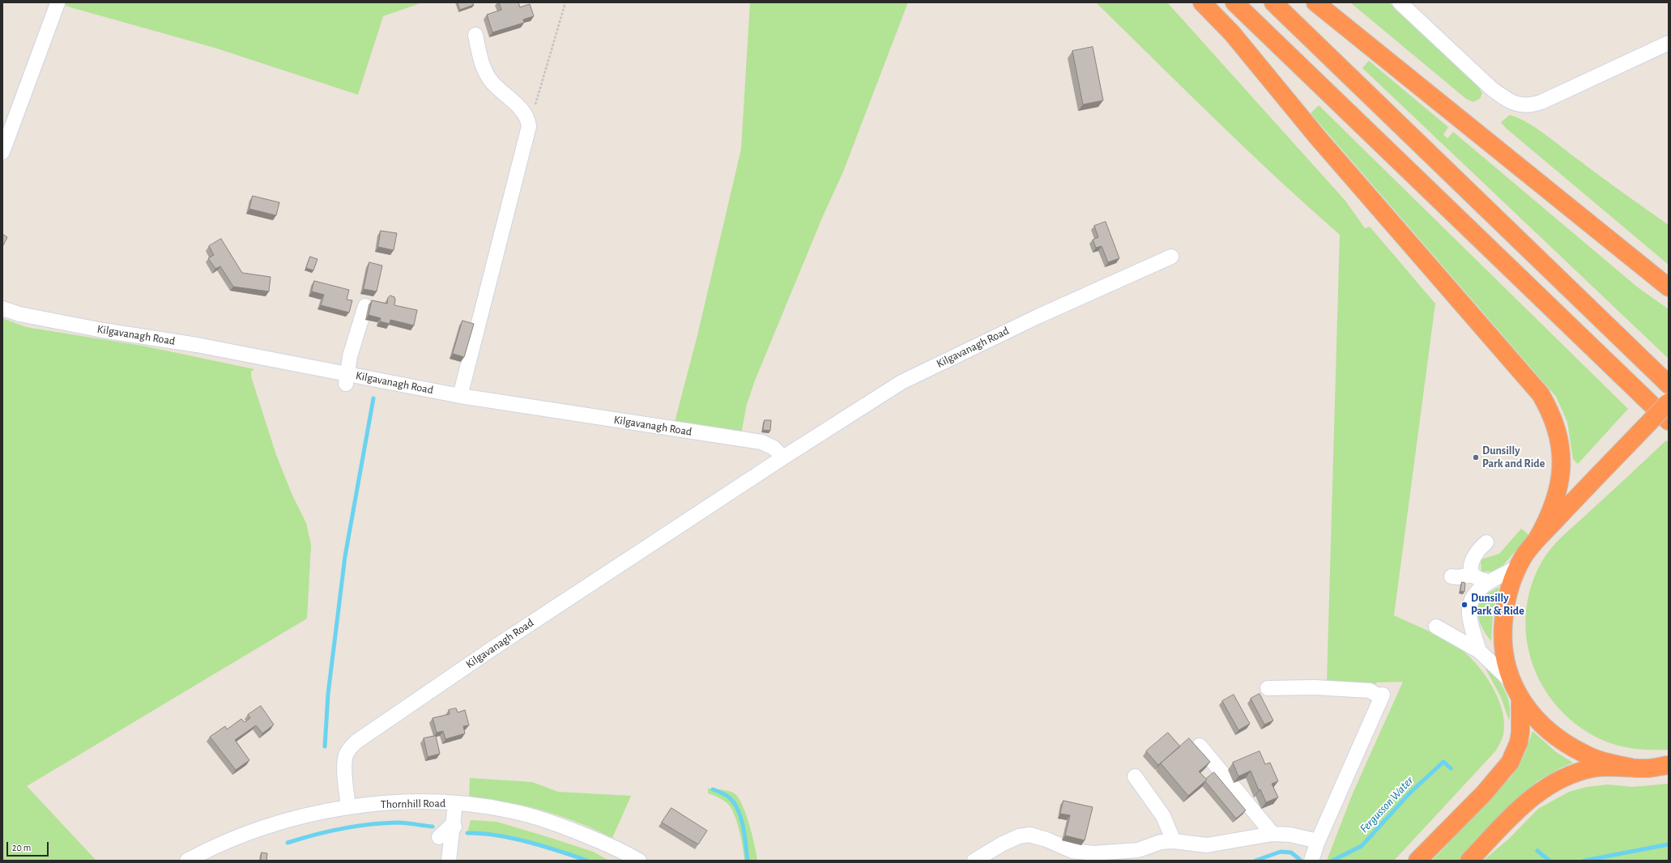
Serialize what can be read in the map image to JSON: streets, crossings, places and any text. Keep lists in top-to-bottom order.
{
  "streets": {
    "street": ["Kilgavanagh Road", "Thornhill Road"]
  },
  "crossings": [
    ["Kilgavanagh Road", "Thornhill Road"]
  ],
  "water": ["Fergusson Water"],
  "places": ["Dunsilly Park and Ride", "Dunsilly Park & Ride"],
  "scale_bar": "20 m"
}
